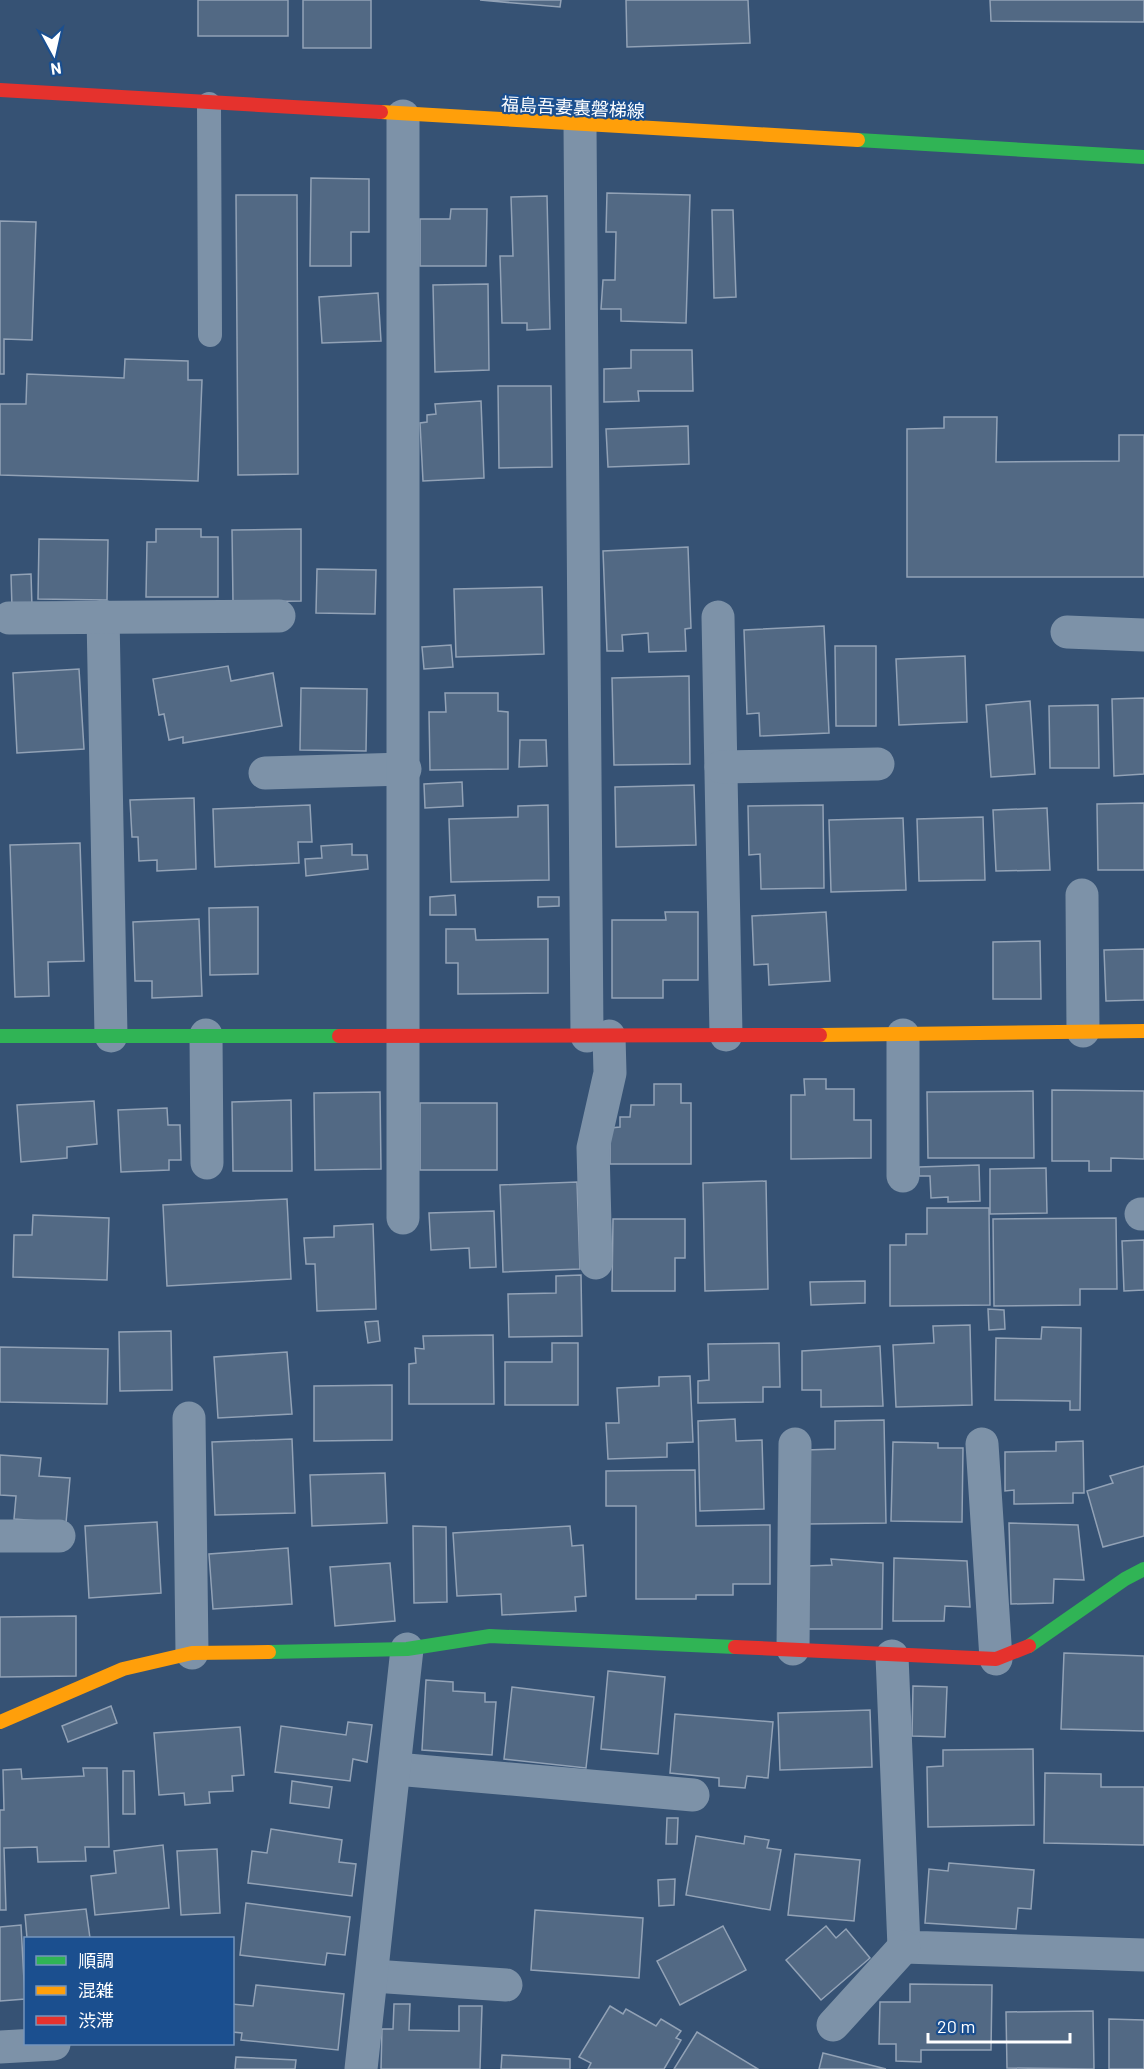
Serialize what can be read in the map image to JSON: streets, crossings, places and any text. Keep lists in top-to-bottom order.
{
  "streets": {
    "street": ["福島吾妻裏磐梯線"]
  },
  "legend": ["順調", "混雑", "渋滞"],
  "scale_bar": "20 m",
  "north": "bottom"
}
